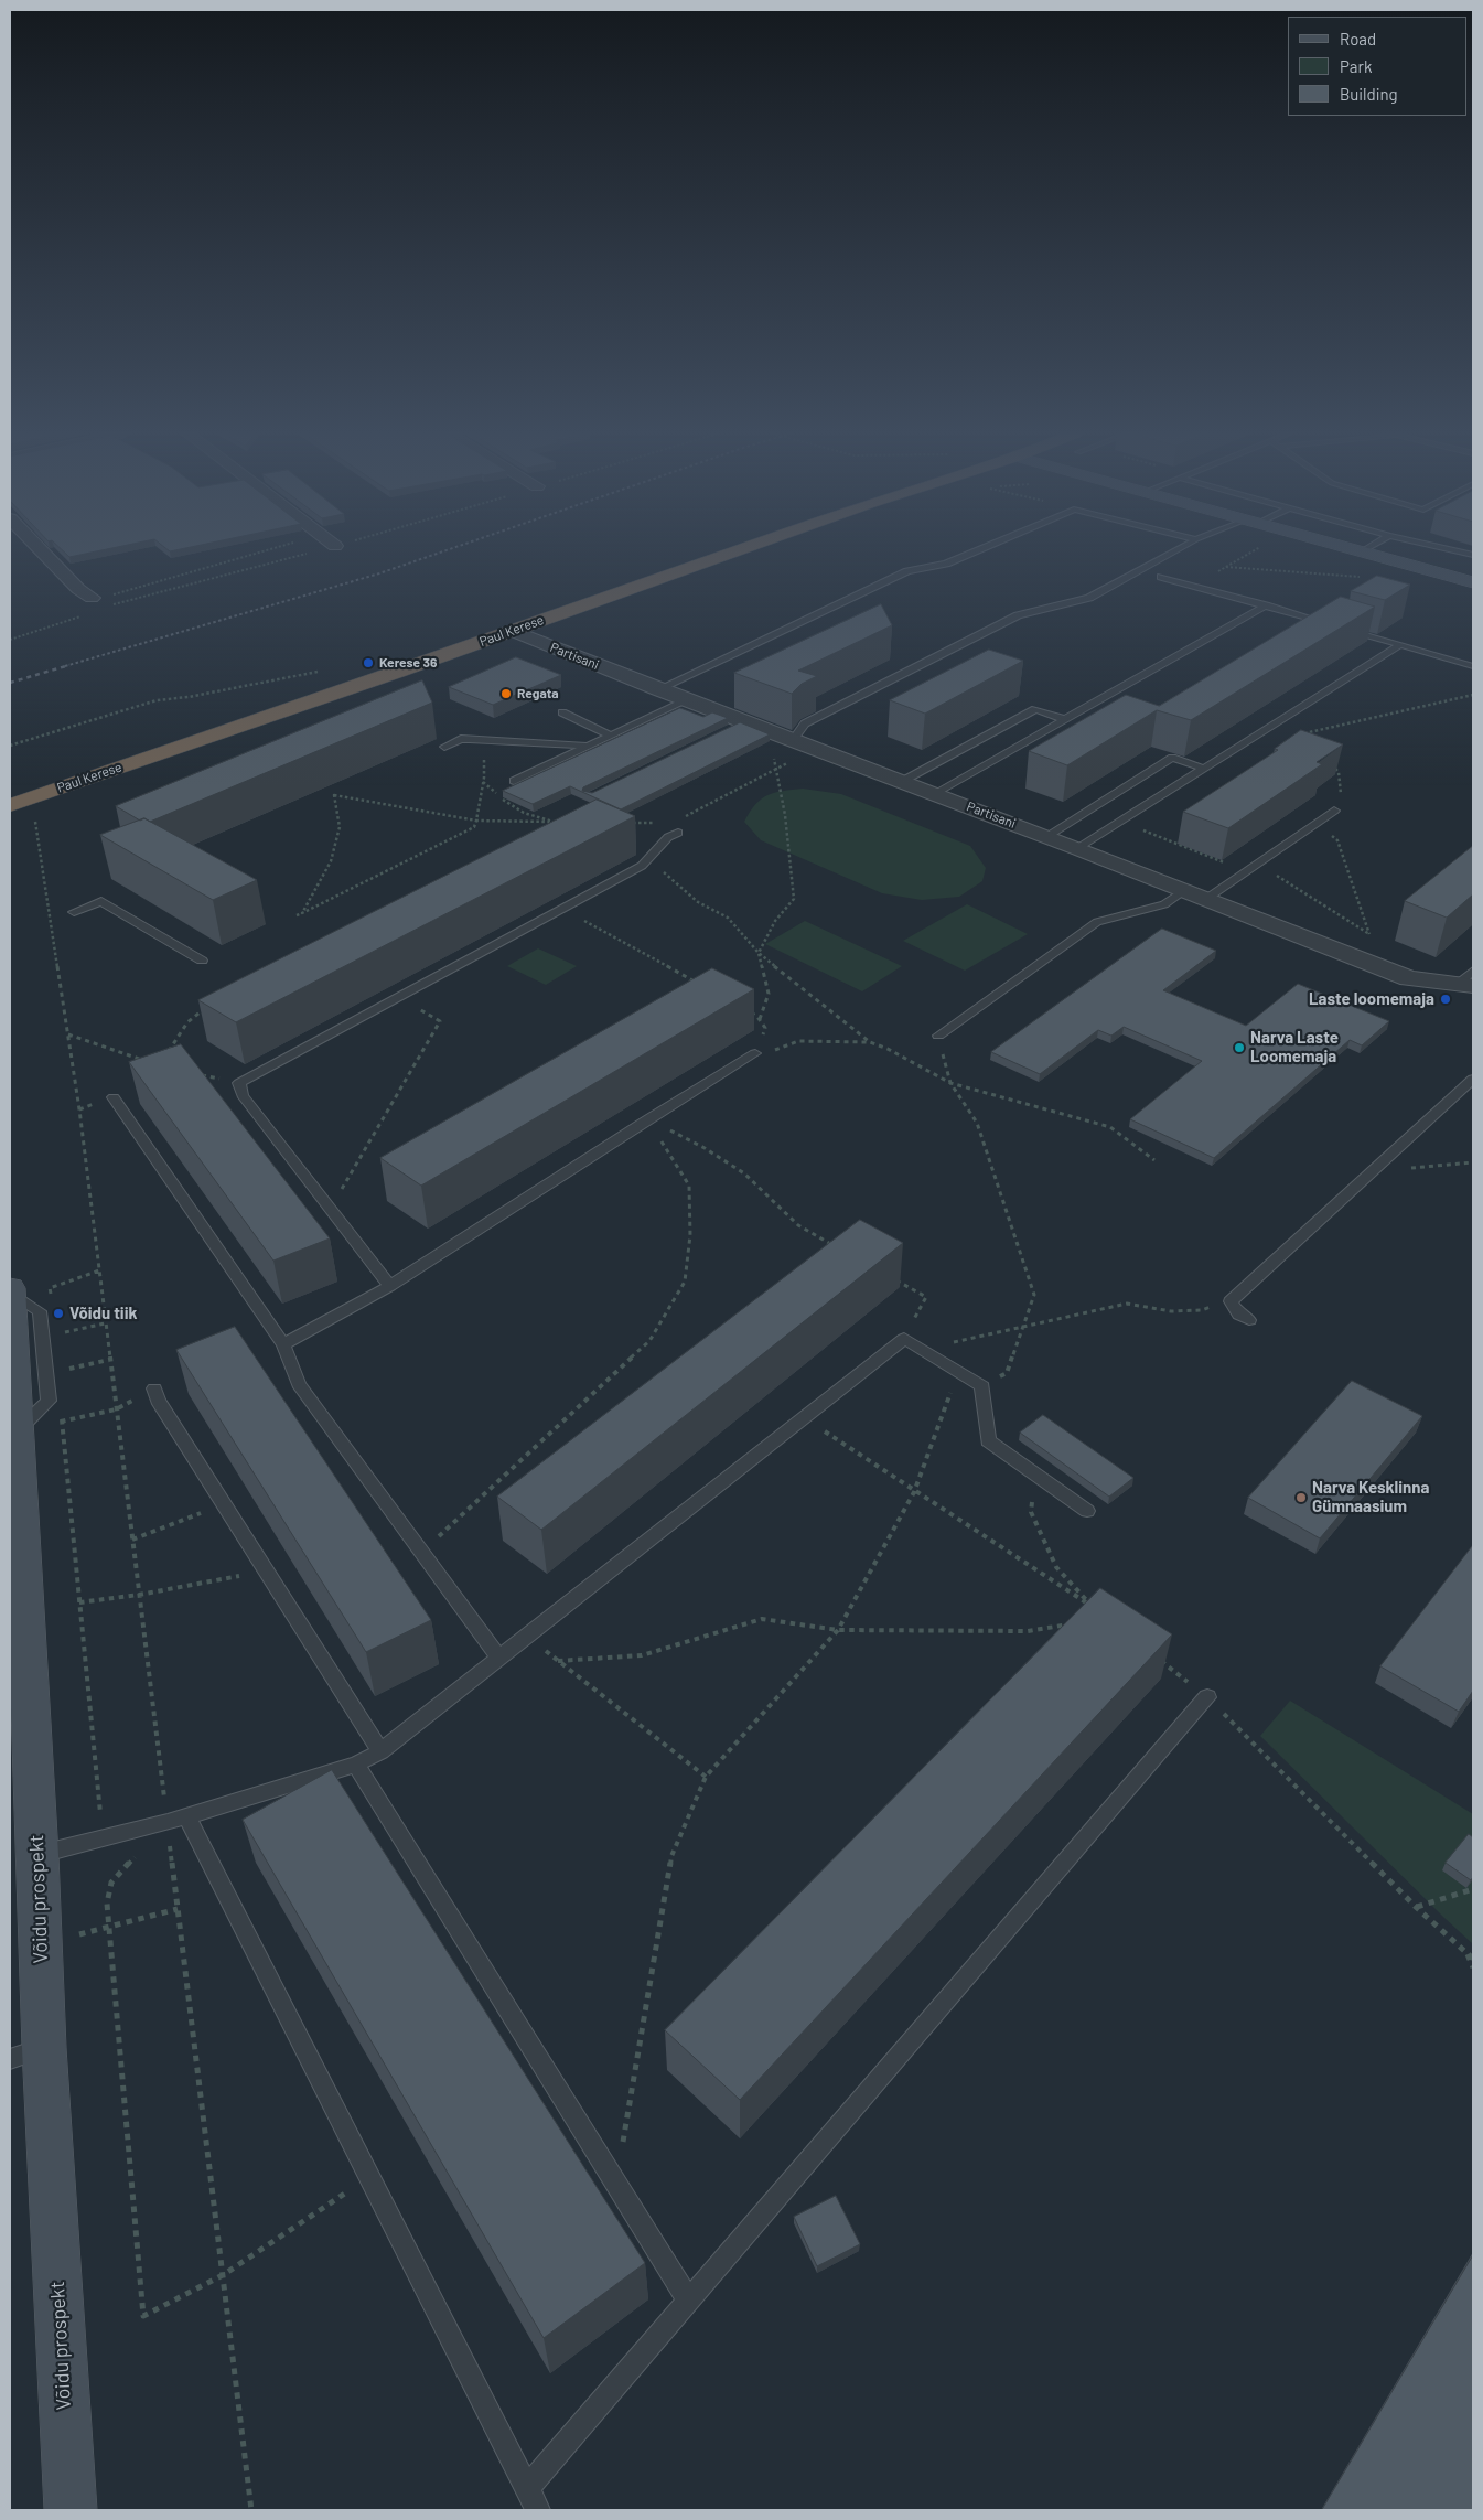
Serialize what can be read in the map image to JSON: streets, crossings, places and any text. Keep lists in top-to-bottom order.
{
  "streets": {
    "highway": ["Paul Kerese"],
    "street": ["Partisani", "Võidu prospekt"]
  },
  "crossings": [
    ["Paul Kerese", "Partisani"]
  ],
  "places": [
    "Kerese 36",
    "Regata",
    "Laste loomemaja",
    "Narva Laste Loomemaja",
    "Võidu tiik",
    "Narva Kesklinna Gümnaasium"
  ],
  "legend": ["Road", "Park", "Building"]
}
